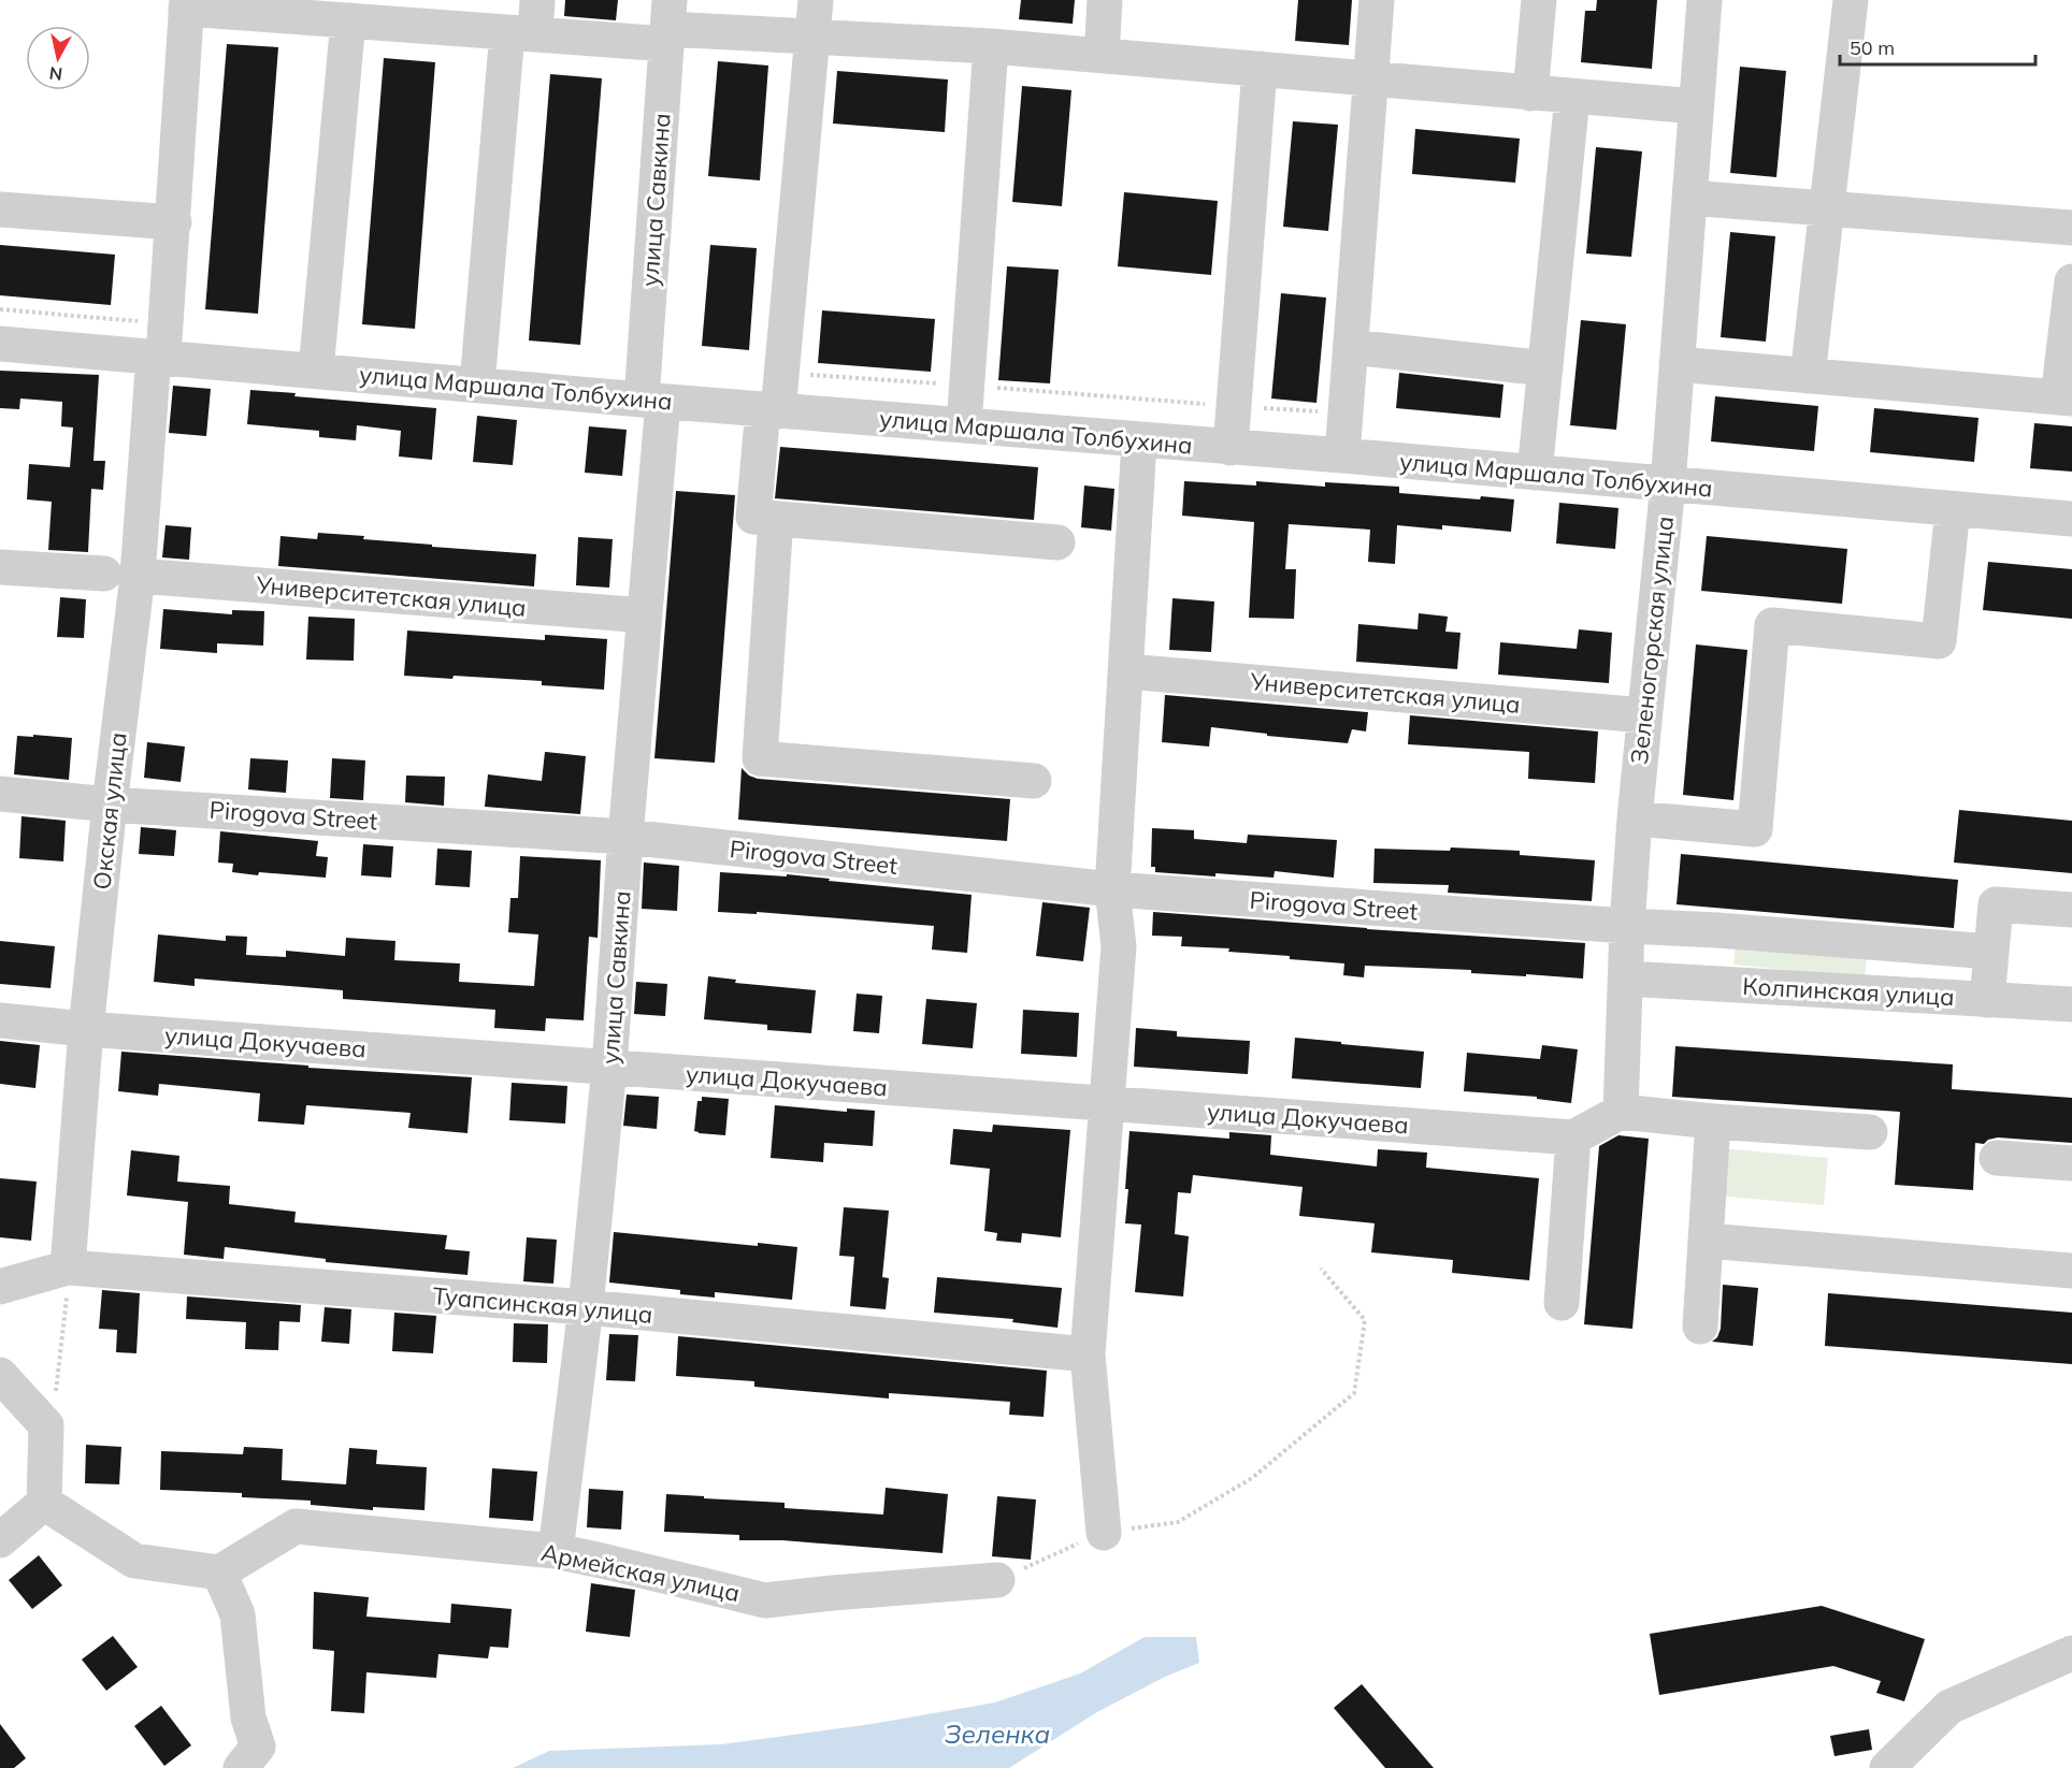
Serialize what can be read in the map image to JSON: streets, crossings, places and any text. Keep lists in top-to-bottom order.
{
  "streets": {
    "street": [
      "улица Савкина",
      "улица Маршала Толбухина",
      "Университетская улица",
      "Зеленогорская улица",
      "Окская улица",
      "Pirogova Street",
      "Колпинская улица",
      "улица Докучаева",
      "Туапсинская улица",
      "Армейская улица"
    ]
  },
  "crossings": [
    ["улица Савкина", "улица Маршала Толбухина"],
    ["улица Савкина", "Университетская улица"],
    ["улица Савкина", "Pirogova Street"],
    ["улица Савкина", "улица Докучаева"],
    ["улица Савкина", "Туапсинская улица"],
    ["улица Савкина", "Армейская улица"],
    ["улица Маршала Толбухина", "Зеленогорская улица"],
    ["улица Маршала Толбухина", "Окская улица"],
    ["Университетская улица", "Зеленогорская улица"],
    ["Университетская улица", "Окская улица"],
    ["Зеленогорская улица", "Pirogova Street"],
    ["Зеленогорская улица", "Колпинская улица"],
    ["Окская улица", "Pirogova Street"],
    ["Окская улица", "улица Докучаева"],
    ["Окская улица", "Туапсинская улица"]
  ],
  "water": ["Зеленка"],
  "scale_bar": "50 m",
  "north": "bottom"
}
